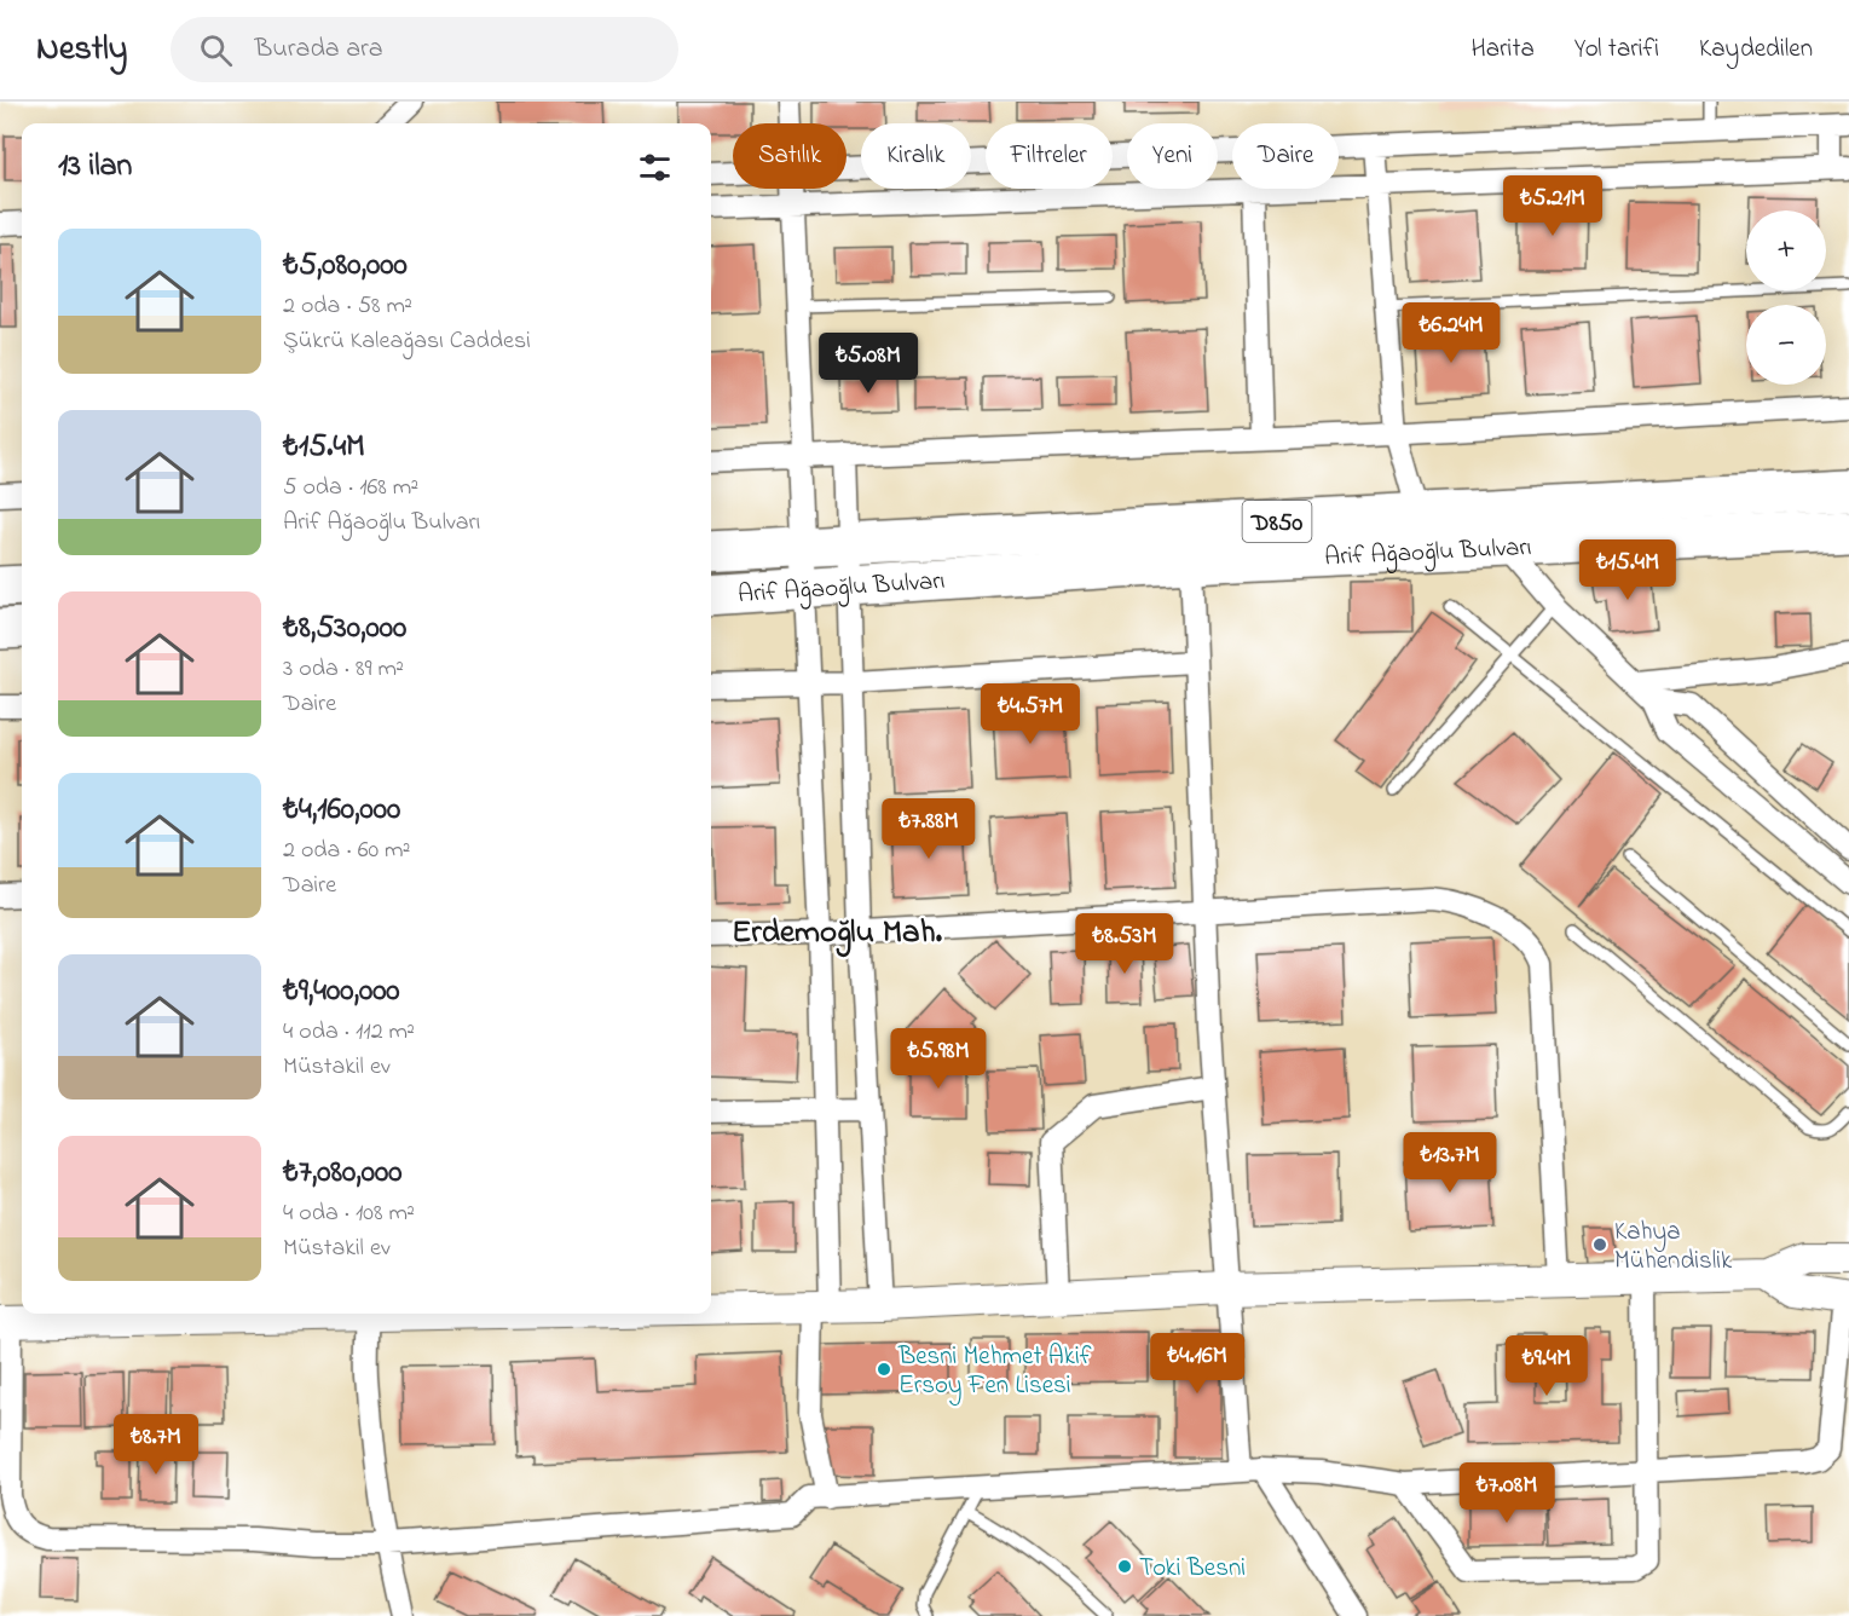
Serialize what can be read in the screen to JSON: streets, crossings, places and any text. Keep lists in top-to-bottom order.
{
  "streets": {
    "highway": ["D850", "Arif Ağaoğlu Bulvarı"]
  },
  "districts": ["Erdemoğlu Mah."],
  "places": ["Kahya Mühendislik", "Besni Mehmet Akif Ersoy Fen Lisesi", "Toki Besni"],
  "page": {
    "header": "Nestly",
    "search": "Burada ara",
    "nav": ["Harita", "Yol tarifi", "Kaydedilen"],
    "chip": [
      "Satılık",
      "Kiralık",
      "Filtreler",
      "Yeni",
      "Daire"
    ],
    "heading": "13 ilan",
    "price": [
      "₺5.21M",
      "₺6.24M",
      "₺5.08M",
      "₺15.4M",
      "₺4.57M",
      "₺7.88M",
      "₺8.53M",
      "₺5.98M",
      "₺13.7M",
      "₺4.16M",
      "₺9.4M",
      "₺8.7M",
      "₺7.08M"
    ],
    "map_buttons": ["+", "−"],
    "list": [
      {
        "name": "₺5,080,000",
        "note": "2 oda · 58 m² · Şükrü Kaleağası Caddesi"
      },
      {
        "name": "₺15.4M",
        "note": "5 oda · 168 m² · Arif Ağaoğlu Bulvarı"
      },
      {
        "name": "₺8,530,000",
        "note": "3 oda · 89 m² · Daire"
      },
      {
        "name": "₺4,160,000",
        "note": "2 oda · 60 m² · Daire"
      },
      {
        "name": "₺9,400,000",
        "note": "4 oda · 112 m² · Müstakil ev"
      },
      {
        "name": "₺7,080,000",
        "note": "4 oda · 108 m² · Müstakil ev"
      }
    ]
  }
}
